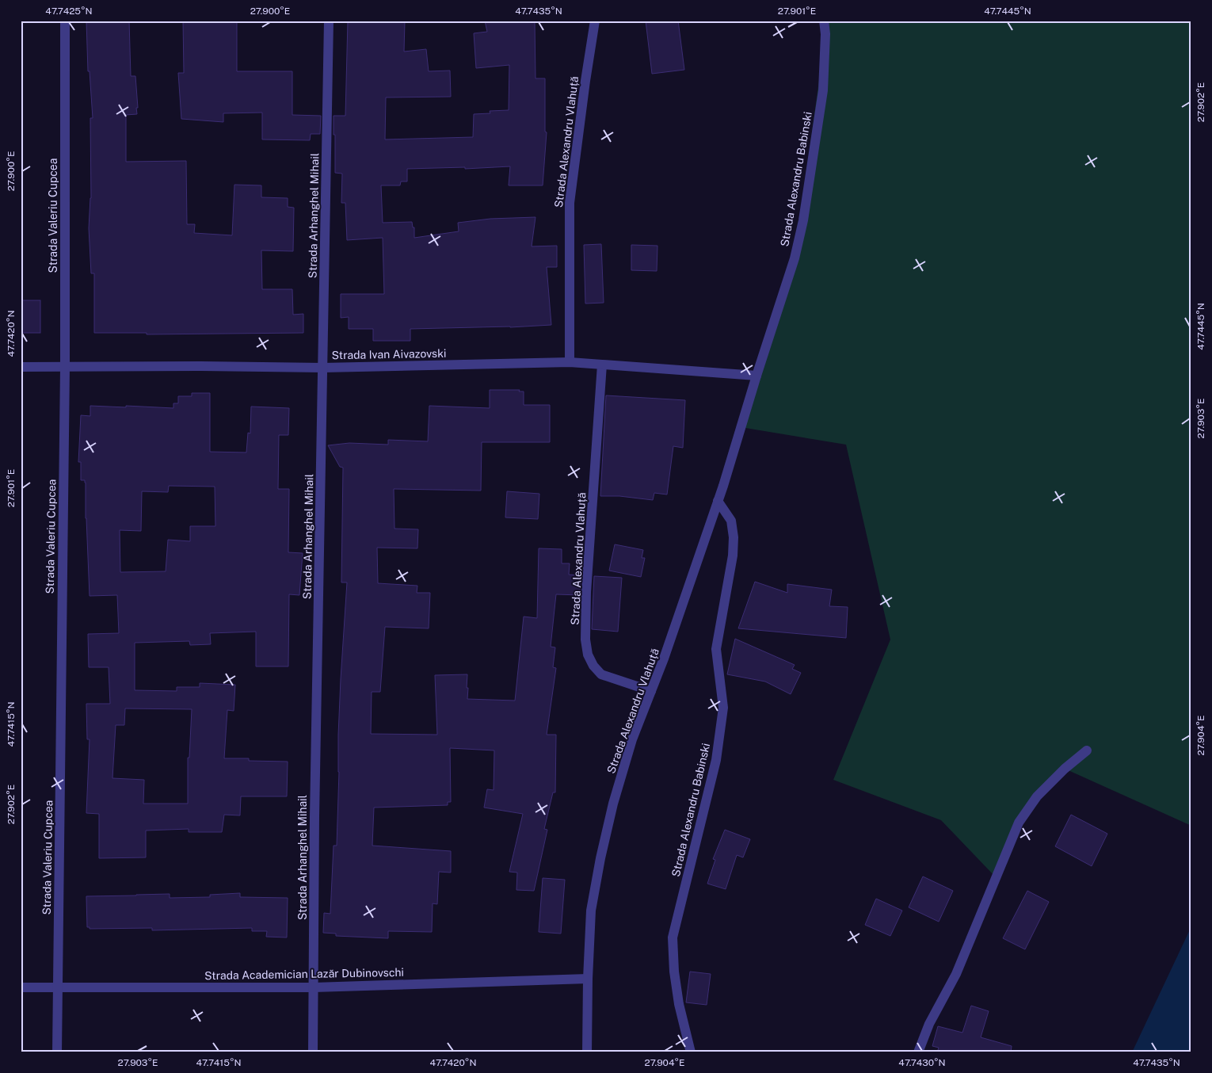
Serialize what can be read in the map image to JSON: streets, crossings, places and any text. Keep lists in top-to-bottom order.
{
  "streets": {
    "street": [
      "Strada Аlexandru Vlahuță",
      "Strada Alexandru Babinski",
      "Strada Valeriu Cupcea",
      "Strada Arhanghel Mihail",
      "Strada Ivan Aivazovski",
      "Strada Alexandru Vlahuță",
      "Strada Academician Lazăr Dubinovschi"
    ]
  },
  "crossings": [
    ["Strada Аlexandru Vlahuță", "Strada Alexandru Babinski"],
    ["Strada Аlexandru Vlahuță", "Strada Ivan Aivazovski"],
    ["Strada Аlexandru Vlahuță", "Strada Alexandru Vlahuță"],
    ["Strada Аlexandru Vlahuță", "Strada Academician Lazăr Dubinovschi"],
    ["Strada Alexandru Babinski", "Strada Ivan Aivazovski"],
    ["Strada Valeriu Cupcea", "Strada Ivan Aivazovski"],
    ["Strada Valeriu Cupcea", "Strada Academician Lazăr Dubinovschi"],
    ["Strada Arhanghel Mihail", "Strada Ivan Aivazovski"],
    ["Strada Arhanghel Mihail", "Strada Academician Lazăr Dubinovschi"],
    ["Strada Ivan Aivazovski", "Strada Alexandru Vlahuță"]
  ],
  "coordinates": [
    "47.7425°N",
    "27.900°E",
    "47.7435°N",
    "27.901°E",
    "47.7445°N",
    "27.902°E",
    "47.7420°N",
    "27.903°E",
    "47.7415°N",
    "27.904°E",
    "47.7430°N"
  ]
}
